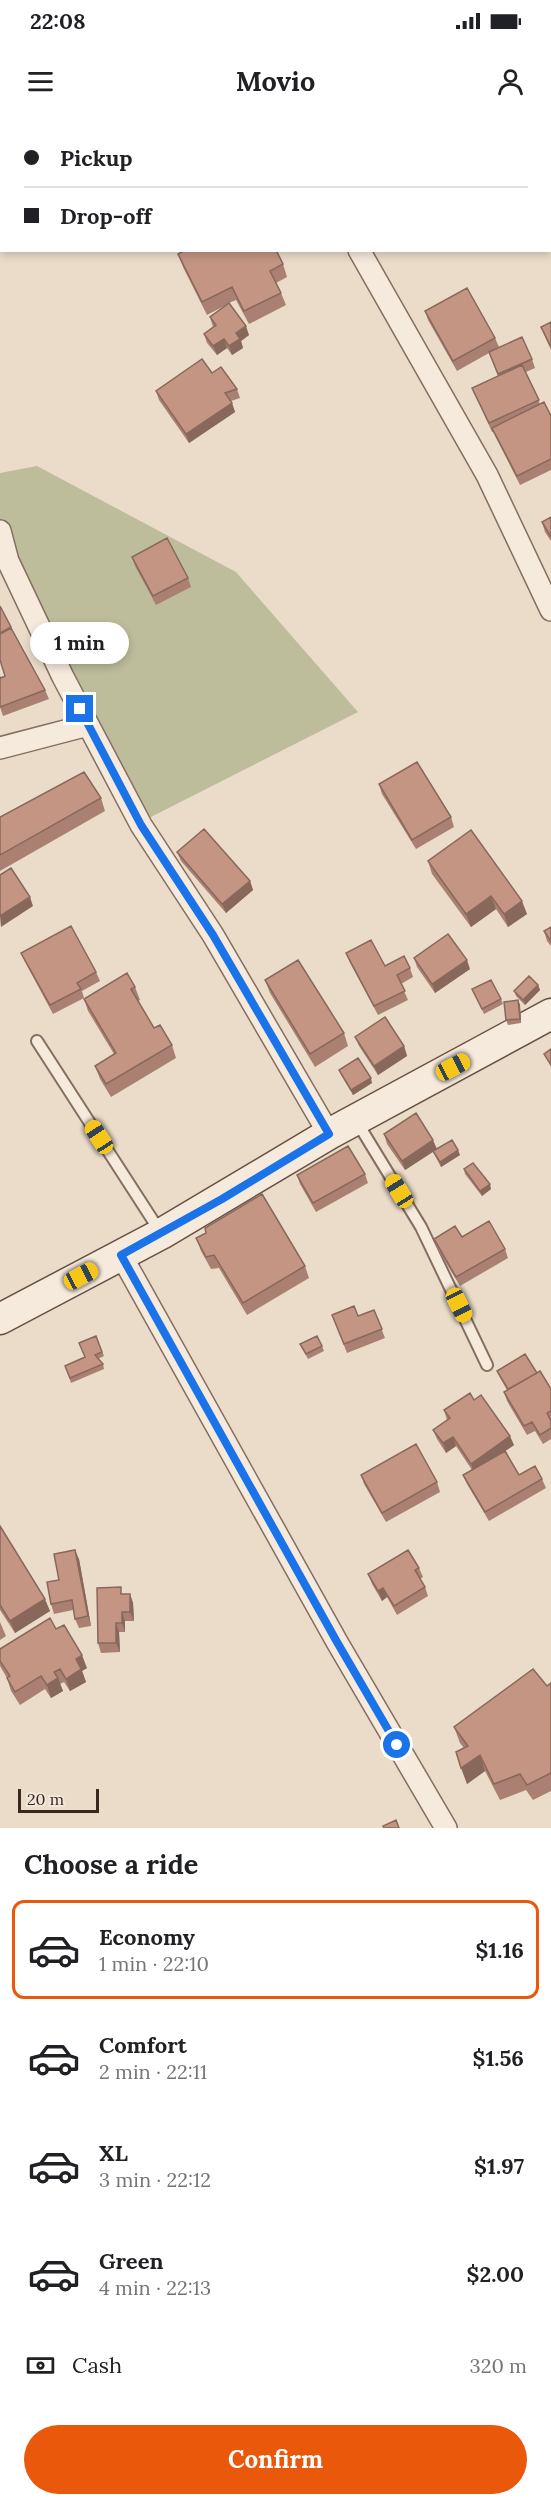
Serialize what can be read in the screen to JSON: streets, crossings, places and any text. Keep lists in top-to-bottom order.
{
  "scale_bar": "20 m",
  "page": {
    "status": "22:08",
    "header": "Movio",
    "banner": ["Pickup", "Drop-off"],
    "bubble": "1 min",
    "scale": "20 m",
    "heading": "Choose a ride",
    "list": [
      {
        "name": "Economy",
        "note": "1 min · 22:10",
        "value": "$1.16"
      },
      {
        "name": "Comfort",
        "note": "2 min · 22:11",
        "value": "$1.56"
      },
      {
        "name": "XL",
        "note": "3 min · 22:12",
        "value": "$1.97"
      },
      {
        "name": "Green",
        "note": "4 min · 22:13",
        "value": "$2.00"
      }
    ],
    "pay": ["Cash", "320 m"],
    "buttons": "Confirm"
  }
}
